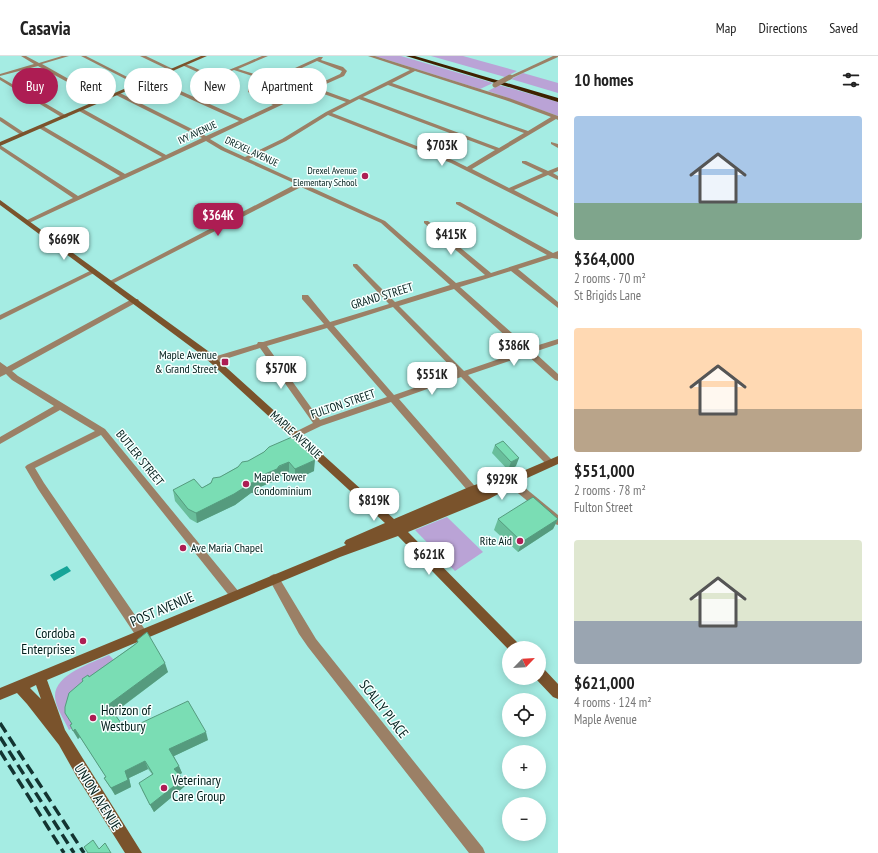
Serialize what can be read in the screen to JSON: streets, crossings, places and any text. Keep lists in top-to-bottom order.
{
  "streets": {
    "main road": ["MAPLE AVENUE", "POST AVENUE", "UNION AVENUE"],
    "street": [
      "IVY AVENUE",
      "DREXEL AVENUE",
      "GRAND STREET",
      "FULTON STREET",
      "BUTLER STREET",
      "SCALLY PLACE"
    ]
  },
  "crossings": [
    ["IVY AVENUE", "DREXEL AVENUE"],
    ["IVY AVENUE", "MAPLE AVENUE"],
    ["DREXEL AVENUE", "GRAND STREET"],
    ["DREXEL AVENUE", "FULTON STREET"],
    ["GRAND STREET", "MAPLE AVENUE"],
    ["FULTON STREET", "MAPLE AVENUE"],
    ["MAPLE AVENUE", "POST AVENUE"],
    ["BUTLER STREET", "POST AVENUE"],
    ["POST AVENUE", "SCALLY PLACE"],
    ["POST AVENUE", "UNION AVENUE"]
  ],
  "places": {
    "other": [
      "Drexel Avenue Elementary School",
      "Maple Tower Condominium",
      "Rite Aid",
      "Ave Maria Chapel",
      "Cordoba Enterprises",
      "Horizon of Westbury",
      "Veterinary Care Group"
    ],
    "transit": ["Maple Avenue & Grand Street"]
  },
  "north": "top right",
  "page": {
    "header": "Casavia",
    "nav": ["Map", "Directions", "Saved"],
    "heading": "10 homes",
    "chip": [
      "Buy",
      "Rent",
      "Filters",
      "New",
      "Apartment"
    ],
    "list": [
      {
        "name": "$364,000",
        "note": "2 rooms · 70 m² · St Brigids Lane"
      },
      {
        "name": "$551,000",
        "note": "2 rooms · 78 m² · Fulton Street"
      },
      {
        "name": "$621,000",
        "note": "4 rooms · 124 m² · Maple Avenue"
      }
    ],
    "price": [
      "$703K",
      "$364K",
      "$415K",
      "$669K",
      "$386K",
      "$570K",
      "$551K",
      "$929K",
      "$819K",
      "$621K"
    ],
    "map_buttons": ["+", "−"]
  }
}
